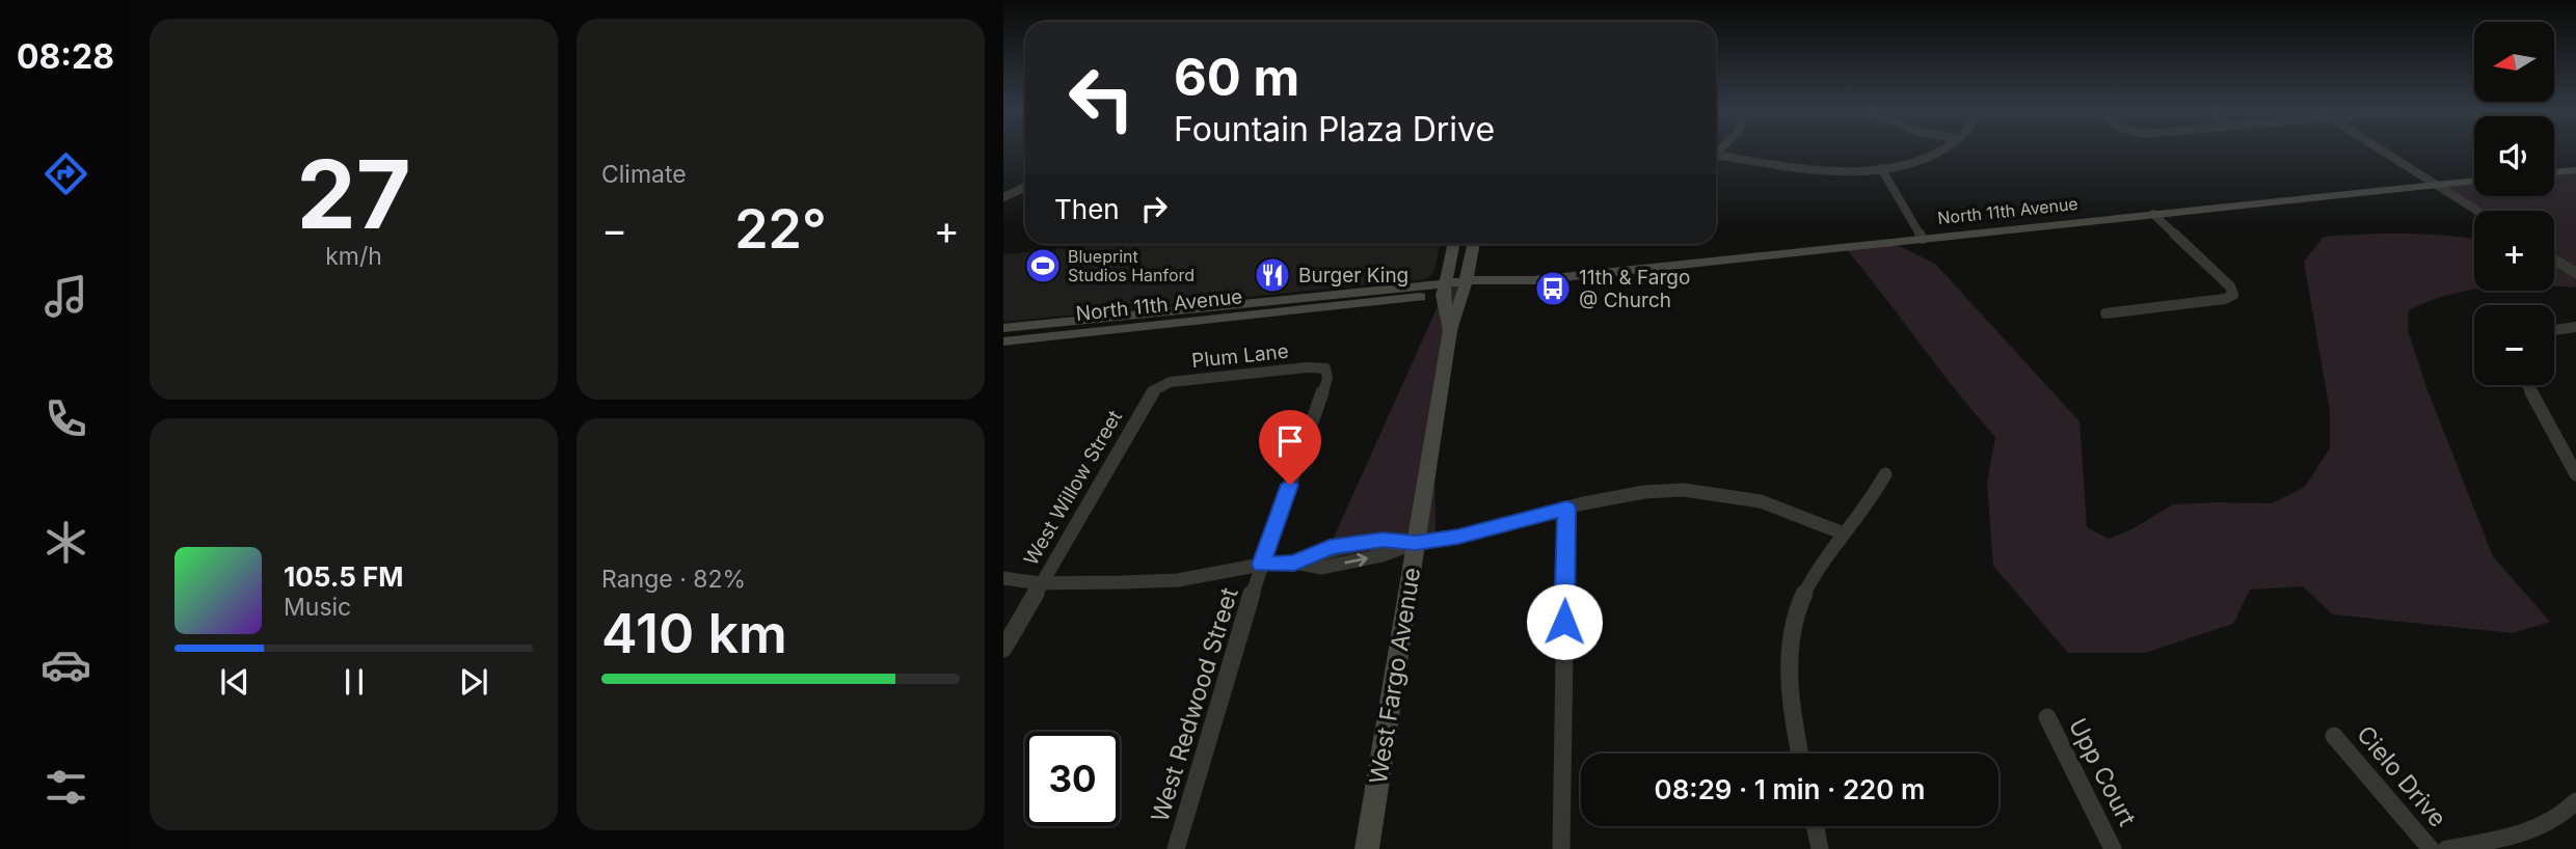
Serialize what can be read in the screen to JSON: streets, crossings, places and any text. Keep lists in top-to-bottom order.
{
  "streets": {
    "main road": ["North 11th Avenue", "West Fargo Avenue"],
    "street": [
      "Plum Lane",
      "West Willow Street",
      "West Redwood Street",
      "Upp Court",
      "Cielo Drive"
    ]
  },
  "crossings": [
    ["North 11th Avenue", "West Fargo Avenue"],
    ["Plum Lane", "West Willow Street"],
    ["Plum Lane", "West Redwood Street"]
  ],
  "places": {
    "sports": ["Blueprint Studios Hanford"],
    "restaurant": ["Burger King"],
    "bus stop": ["11th & Fargo @ Church"]
  },
  "north": "left",
  "page": {
    "tabs": "08:28",
    "tile": [
      ["27", "km/h"],
      "Climate",
      ["Range · 82%", "410 km"]
    ],
    "map_buttons": ["+", "−"],
    "turn": ["60 m", "Fountain Plaza Drive"],
    "then": "Then",
    "heat": ["−", "22°", "+"],
    "song": ["105.5 FM", "Music"],
    "limit": "30",
    "trip": "08:29 · 1 min · 220 m"
  }
}
